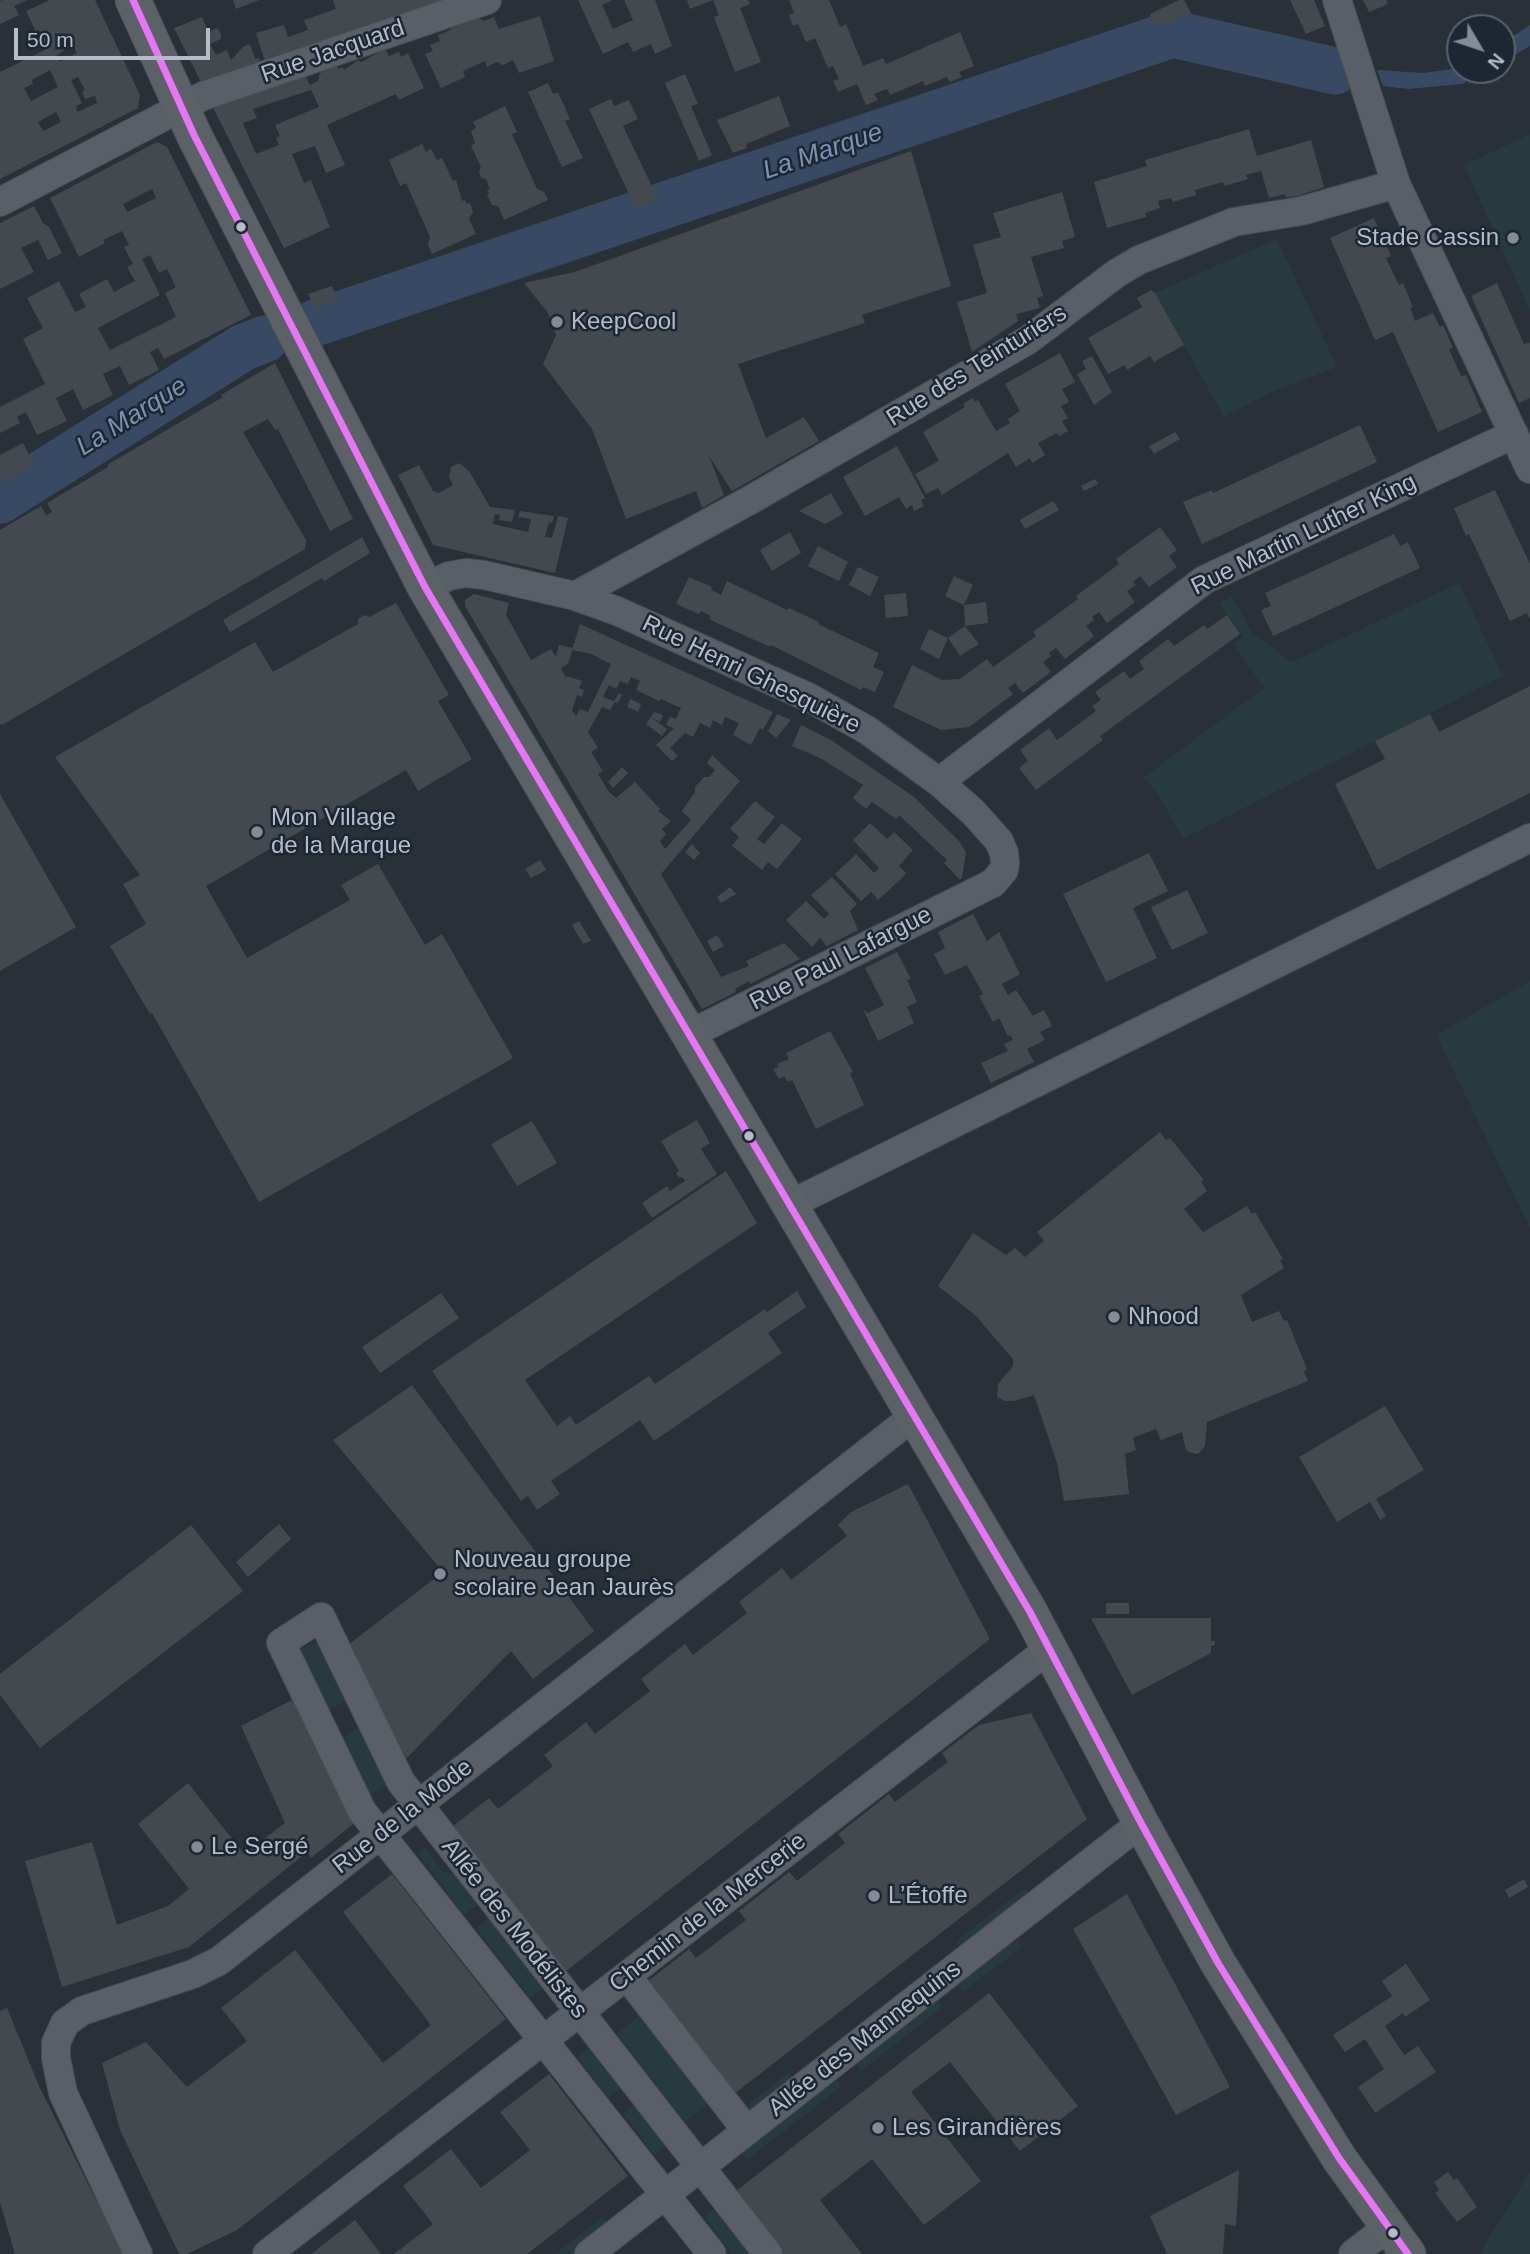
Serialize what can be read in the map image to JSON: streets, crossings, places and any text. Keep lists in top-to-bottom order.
{
  "streets": {
    "street": [
      "Rue Jacquard",
      "Rue des Teinturiers",
      "Rue Martin Luther King",
      "Rue Henri Ghesquière",
      "Rue Paul Lafargue",
      "Rue de la Mode",
      "Chemin de la Mercerie",
      "Allée des Modélistes",
      "Allée des Mannequins"
    ]
  },
  "crossings": [
    ["Rue des Teinturiers", "Rue Henri Ghesquière"],
    ["Rue Martin Luther King", "Rue Henri Ghesquière"],
    ["Rue Henri Ghesquière", "Rue Paul Lafargue"],
    ["Rue de la Mode", "Allée des Modélistes"],
    ["Chemin de la Mercerie", "Allée des Modélistes"],
    ["Allée des Modélistes", "Allée des Mannequins"]
  ],
  "water": ["La Marque"],
  "places": [
    "Stade Cassin",
    "KeepCool",
    "Mon Village de la Marque",
    "Nhood",
    "Nouveau groupe scolaire Jean Jaurès",
    "Le Sergé",
    "L’Étoffe",
    "Les Girandières"
  ],
  "scale_bar": "50 m",
  "north": "bottom right"
}
